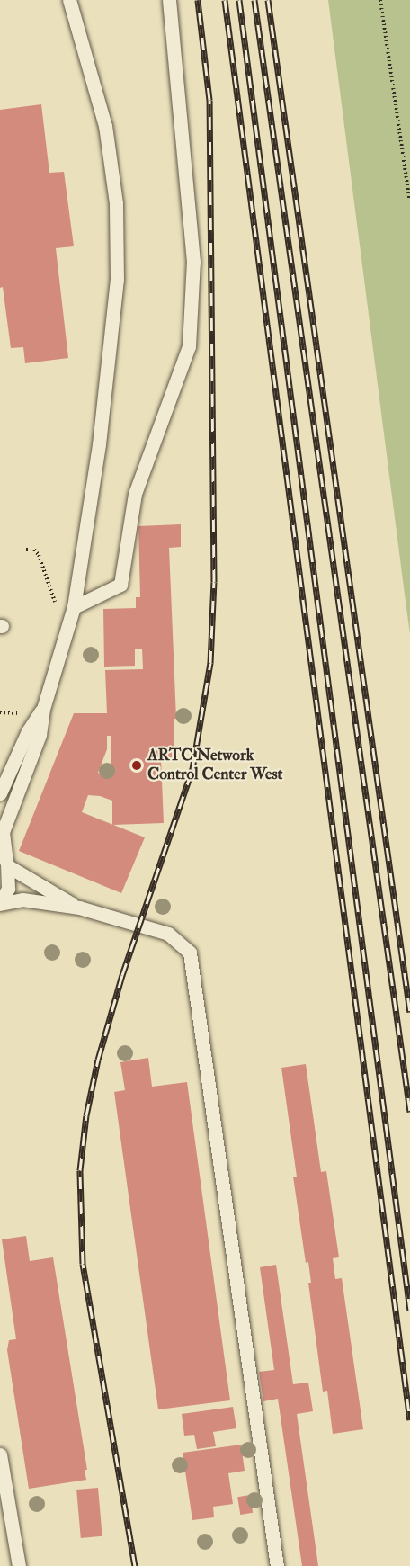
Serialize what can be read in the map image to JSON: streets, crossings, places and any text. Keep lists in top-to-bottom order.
{
  "places": ["ARTC Network Control Center West"]
}
